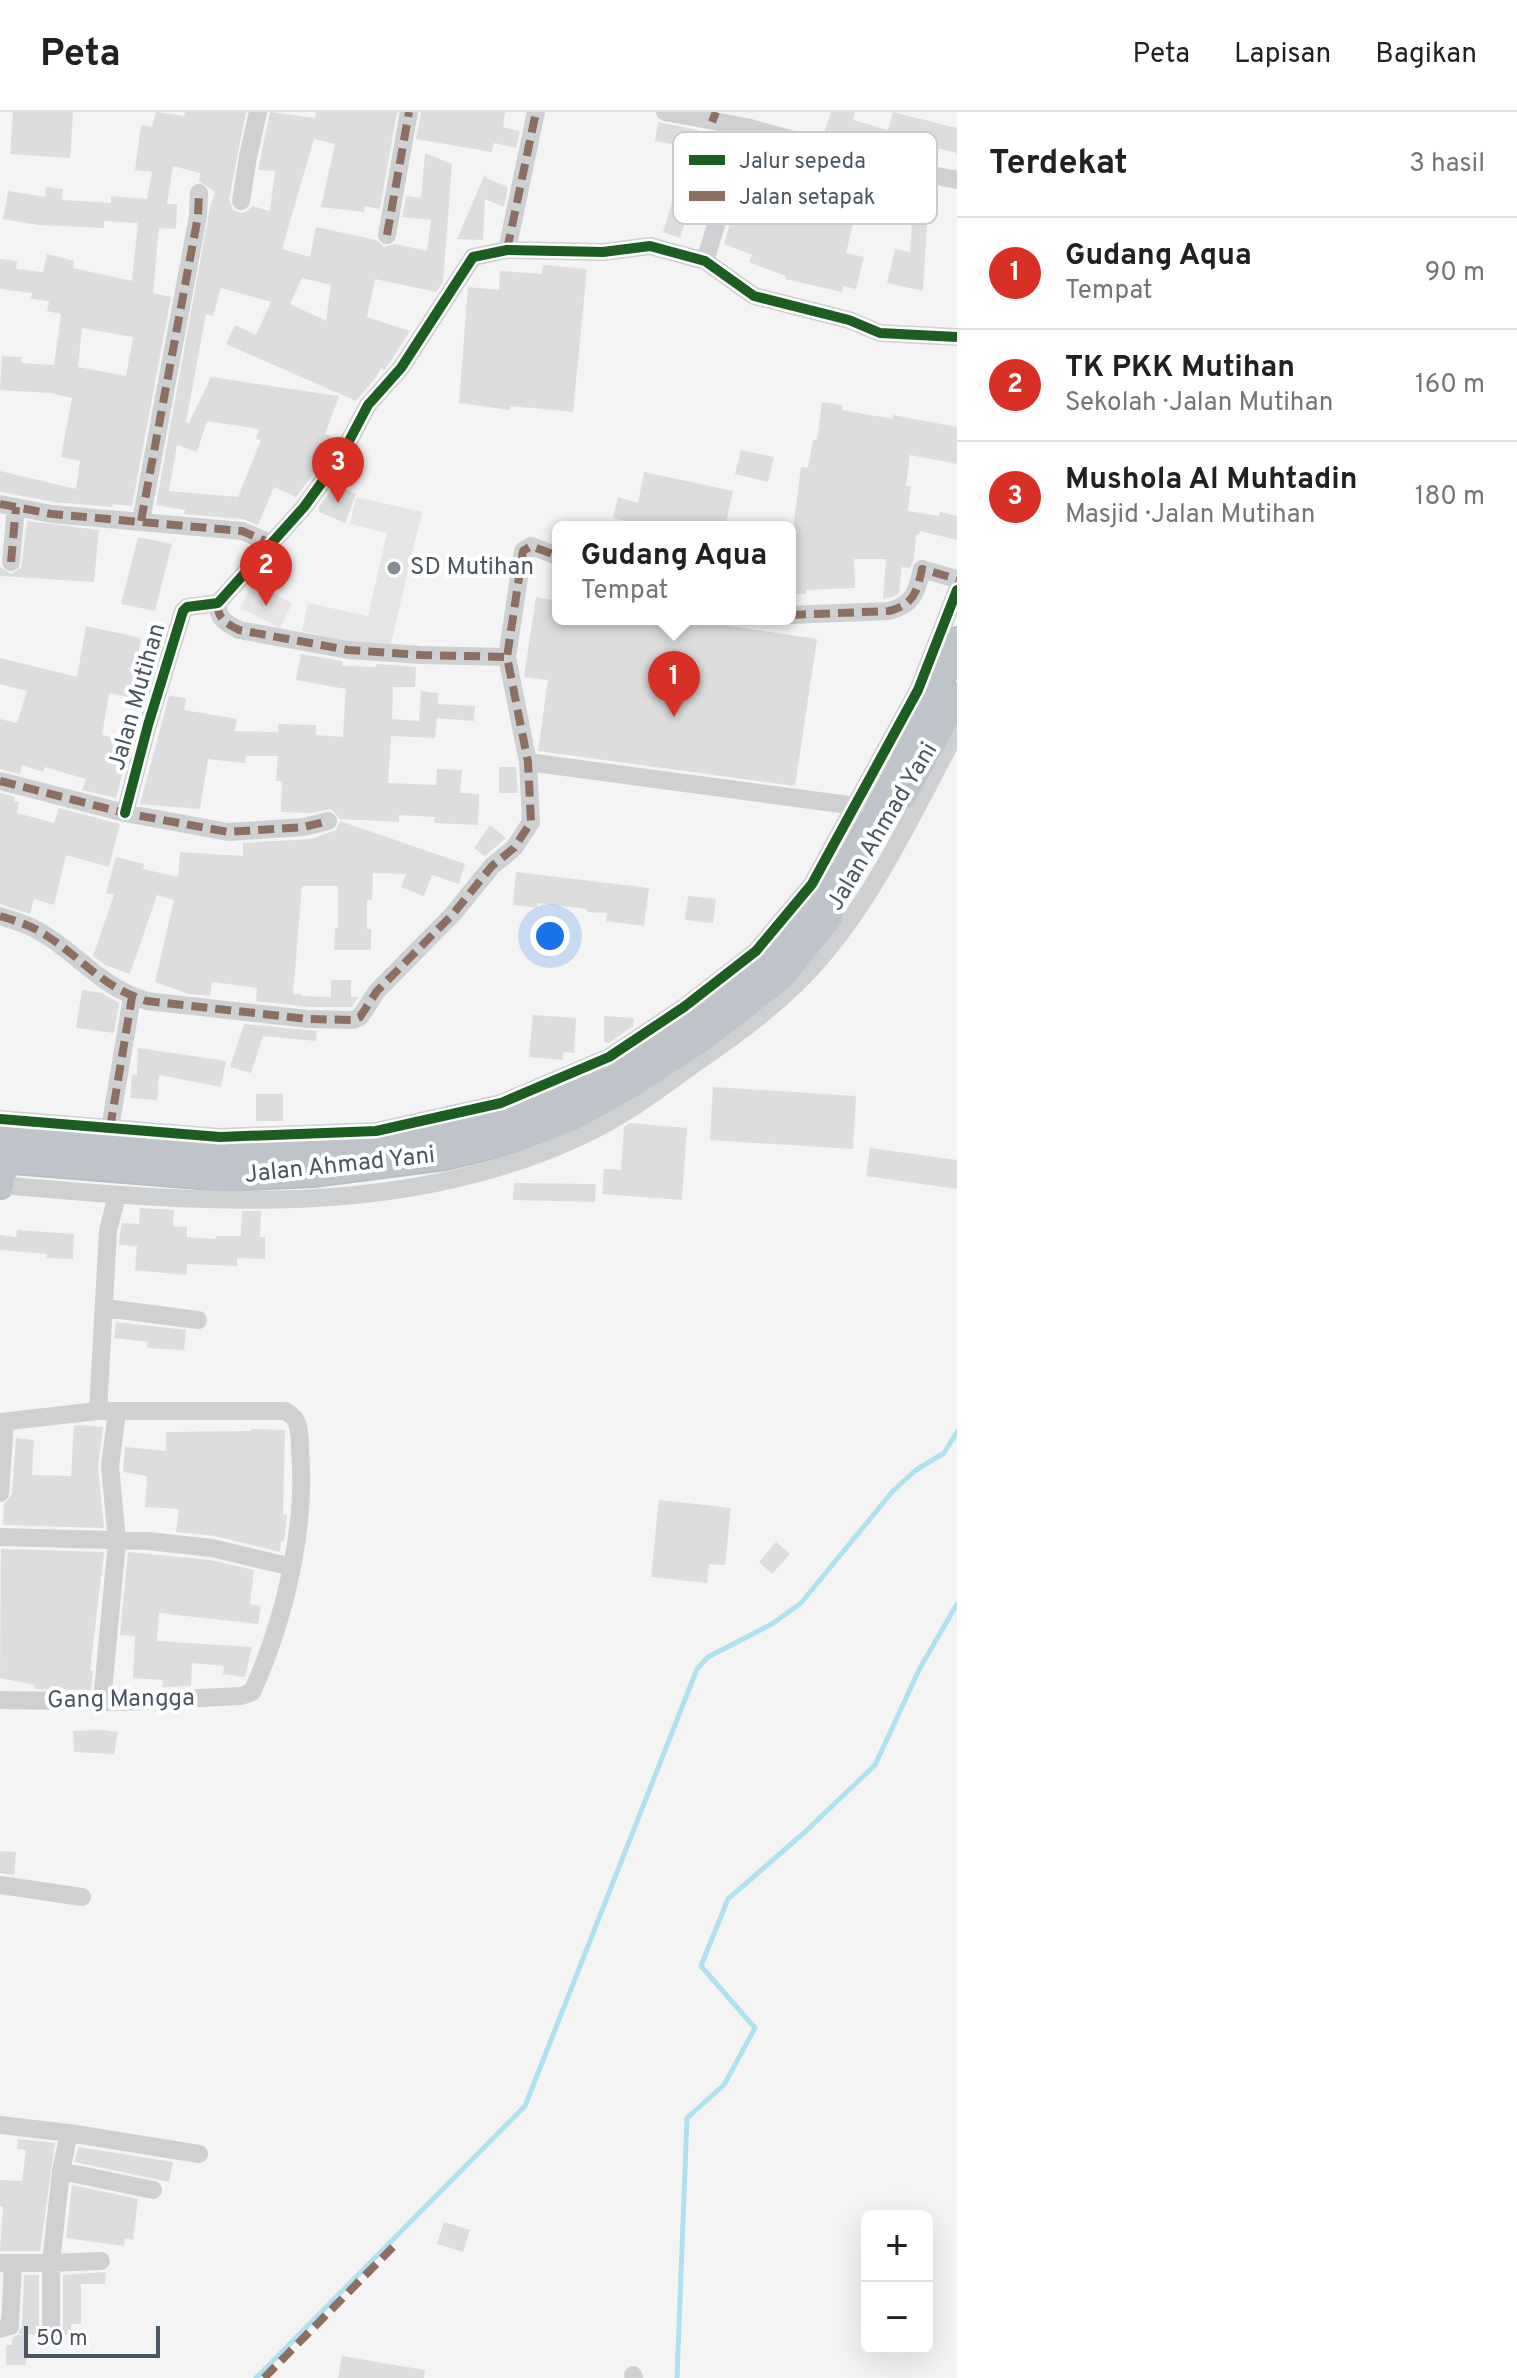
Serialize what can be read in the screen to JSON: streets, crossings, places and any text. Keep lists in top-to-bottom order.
{
  "streets": {
    "highway": ["Jalan Ahmad Yani"],
    "street": ["Jalan Mutihan", "Gang Mangga"]
  },
  "places": ["SD Mutihan"],
  "legend": ["Jalur sepeda", "Jalan setapak"],
  "scale_bar": "50 m",
  "page": {
    "header": "Peta",
    "nav": ["Peta", "Lapisan", "Bagikan"],
    "heading": ["Terdekat", "3 hasil"],
    "list": [
      {
        "mark": "1",
        "name": "Gudang Aqua",
        "note": "Tempat",
        "value": "90 m"
      },
      {
        "mark": "2",
        "name": "TK PKK Mutihan",
        "note": "Sekolah · Jalan Mutihan",
        "value": "160 m"
      },
      {
        "mark": "3",
        "name": "Mushola Al Muhtadin",
        "note": "Masjid · Jalan Mutihan",
        "value": "180 m"
      }
    ],
    "pins": ["3", "2", "1"],
    "popup": ["Gudang Aqua", "Tempat"],
    "map_buttons": ["+", "−"],
    "scale": "50 m"
  }
}
